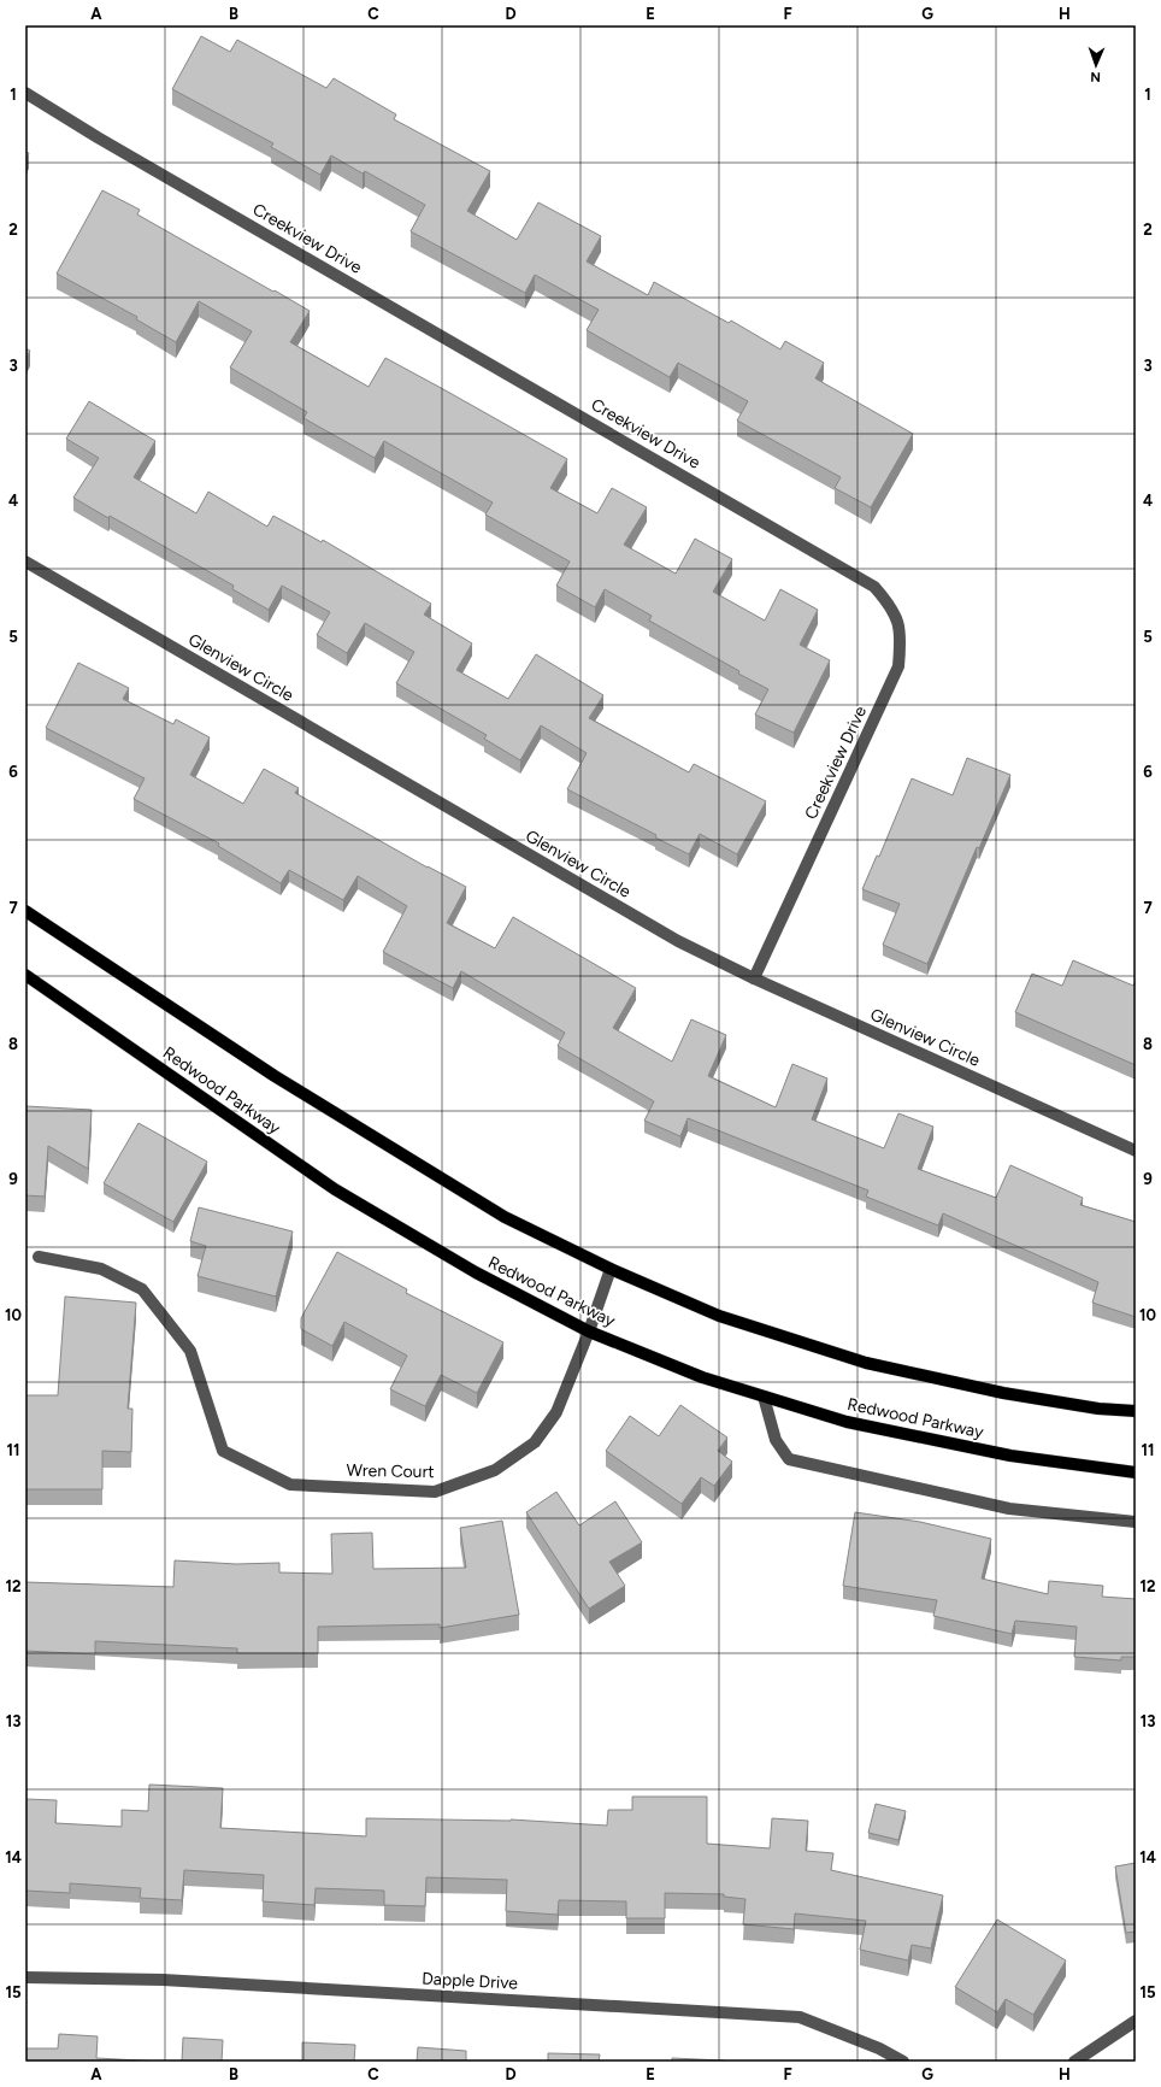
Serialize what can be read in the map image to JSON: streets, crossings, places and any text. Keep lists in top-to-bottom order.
{
  "streets": {
    "main road": ["Redwood Parkway"],
    "street": [
      "Creekview Drive",
      "Glenview Circle",
      "Wren Court",
      "Dapple Drive"
    ]
  },
  "crossings": [
    ["Creekview Drive", "Glenview Circle"],
    ["Redwood Parkway", "Wren Court"]
  ],
  "north": "bottom",
  "grid": {
    "columns": [
      "A",
      "B",
      "C",
      "D",
      "E",
      "F",
      "G",
      "H"
    ],
    "rows": [
      "1",
      "2",
      "3",
      "4",
      "5",
      "6",
      "7",
      "8",
      "9",
      "10",
      "11",
      "12",
      "13",
      "14",
      "15"
    ]
  }
}
